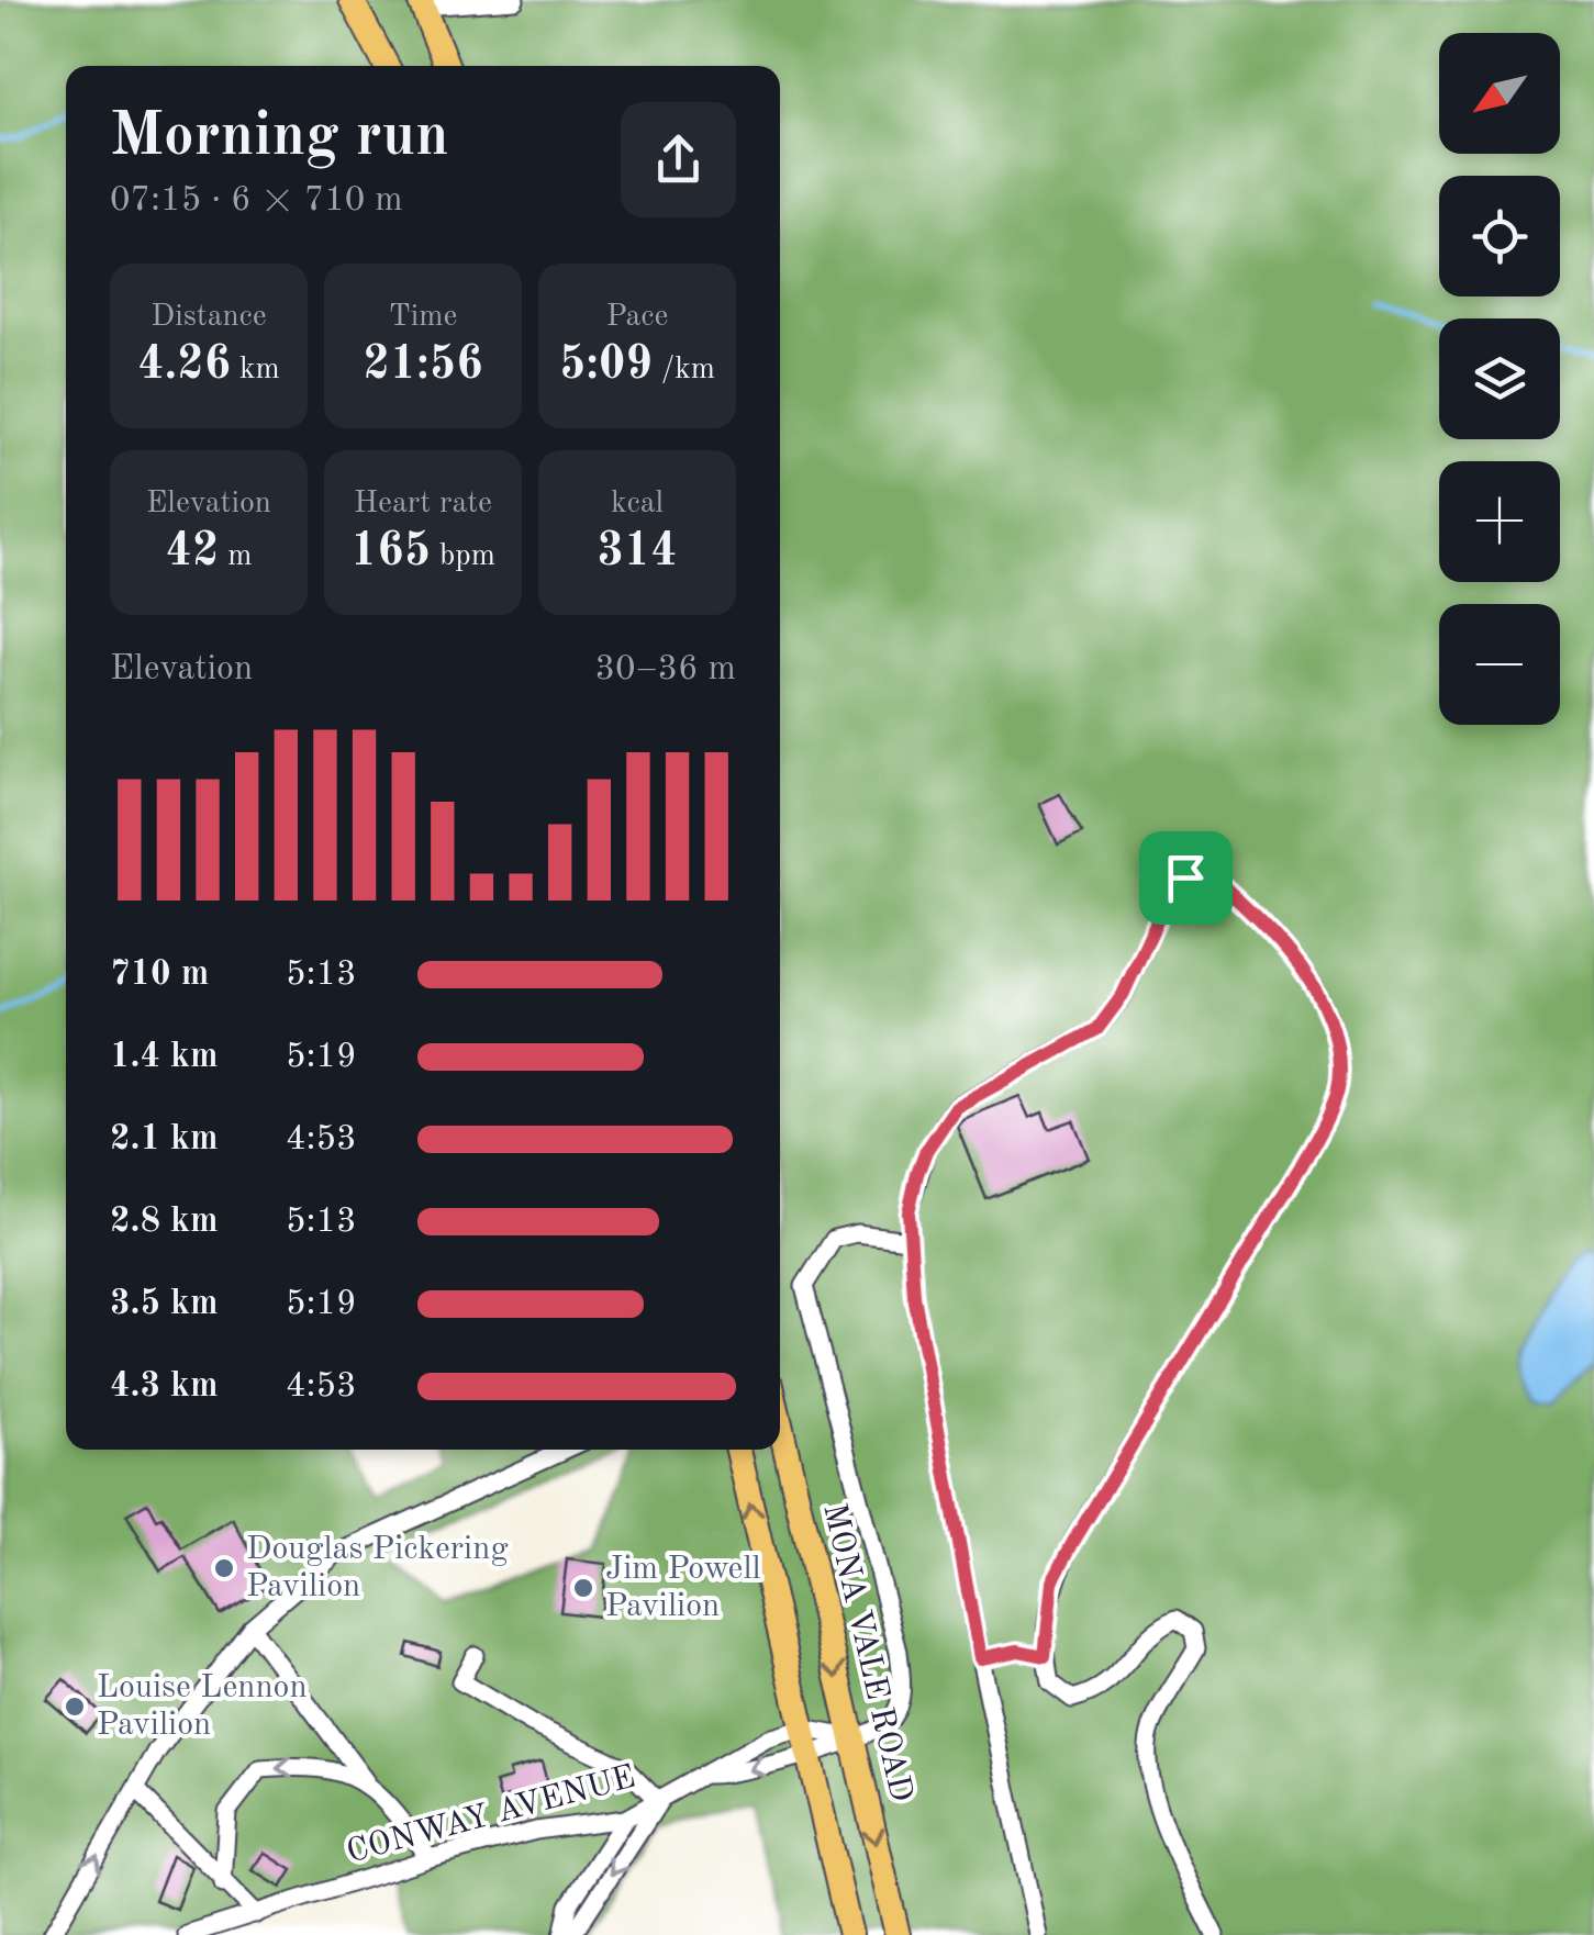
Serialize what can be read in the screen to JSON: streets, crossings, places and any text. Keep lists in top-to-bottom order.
{
  "streets": {
    "highway": ["MONA VALE ROAD"],
    "street": ["CONWAY AVENUE"]
  },
  "places": ["Douglas Pickering Pavilion", "Jim Powell Pavilion", "Louise Lennon Pavilion"],
  "north": "bottom left",
  "page": {
    "map_buttons": ["+", "−"],
    "heading": ["Morning run", "07:15 · 6 × 710 m"],
    "stats": [
      ["Distance", "4.26 km"],
      ["Time", "21:56"],
      ["Pace", "5:09 /km"],
      ["Elevation", "42 m"],
      ["Heart rate", "165 bpm"],
      ["kcal", "314"]
    ],
    "chart": ["Elevation", "30–36 m"],
    "list": [
      {
        "name": "710 m",
        "note": "5:13"
      },
      {
        "name": "1.4 km",
        "note": "5:19"
      },
      {
        "name": "2.1 km",
        "note": "4:53"
      },
      {
        "name": "2.8 km",
        "note": "5:13"
      },
      {
        "name": "3.5 km",
        "note": "5:19"
      },
      {
        "name": "4.3 km",
        "note": "4:53"
      }
    ]
  }
}
